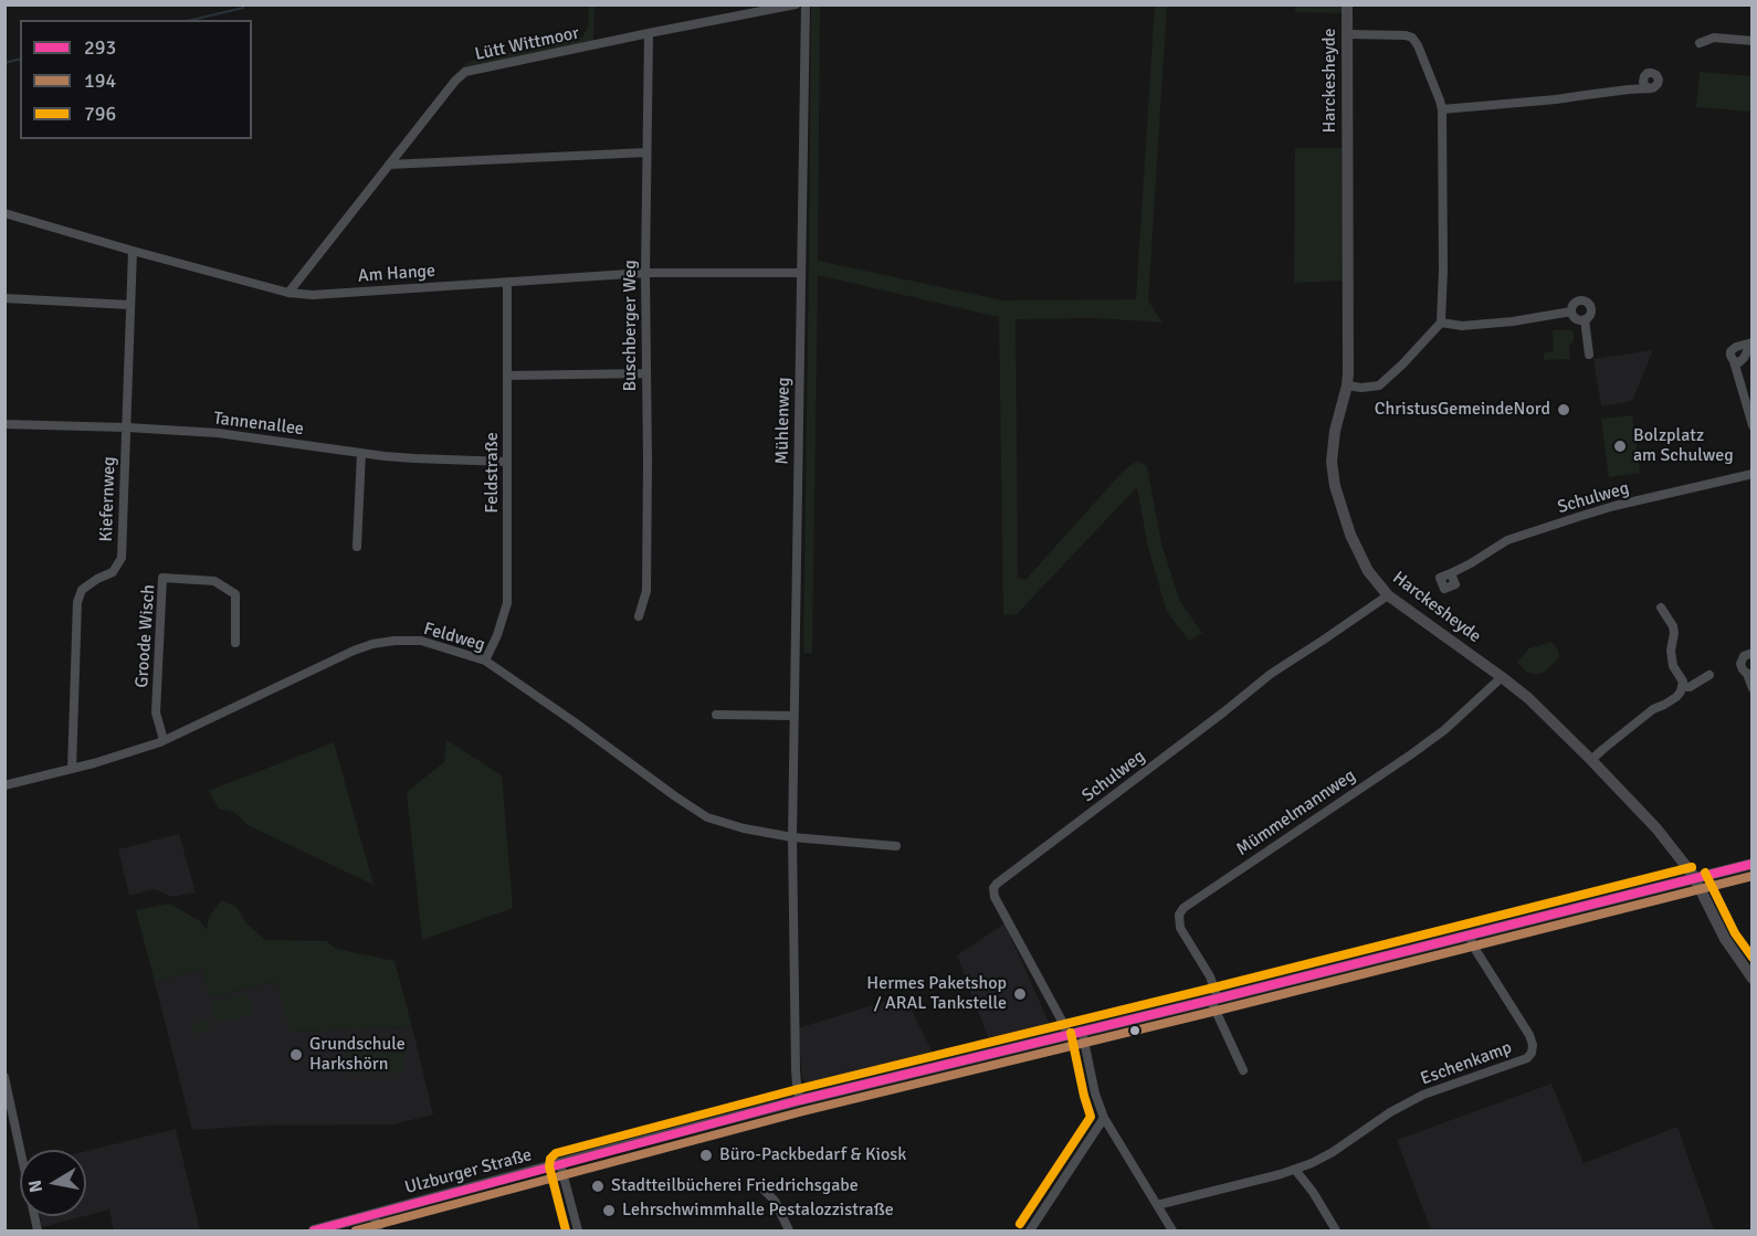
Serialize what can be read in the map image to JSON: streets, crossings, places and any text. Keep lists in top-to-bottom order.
{
  "streets": {
    "main road": ["Harckesheyde", "Ulzburger Straße"],
    "street": [
      "Lütt Wittmoor",
      "Am Hange",
      "Buschberger Weg",
      "Mühlenweg",
      "Tannenallee",
      "Feldstraße",
      "Schulweg",
      "Kiefernweg",
      "Groode Wisch",
      "Feldweg",
      "Mümmelmannweg",
      "Eschenkamp"
    ]
  },
  "crossings": [
    ["Lütt Wittmoor", "Am Hange"],
    ["Lütt Wittmoor", "Buschberger Weg"],
    ["Harckesheyde", "Schulweg"],
    ["Harckesheyde", "Mümmelmannweg"],
    ["Harckesheyde", "Ulzburger Straße"],
    ["Am Hange", "Buschberger Weg"],
    ["Am Hange", "Mühlenweg"],
    ["Am Hange", "Feldstraße"],
    ["Am Hange", "Kiefernweg"],
    ["Mühlenweg", "Feldweg"],
    ["Mühlenweg", "Ulzburger Straße"],
    ["Tannenallee", "Feldstraße"],
    ["Tannenallee", "Kiefernweg"],
    ["Feldstraße", "Feldweg"],
    ["Schulweg", "Ulzburger Straße"],
    ["Kiefernweg", "Feldweg"],
    ["Groode Wisch", "Feldweg"],
    ["Mümmelmannweg", "Ulzburger Straße"],
    ["Eschenkamp", "Ulzburger Straße"]
  ],
  "places": [
    "ChristusGemeindeNord",
    "Bolzplatz am Schulweg",
    "Hermes Paketshop / ARAL Tankstelle",
    "Grundschule Harkshörn",
    "Büro-Packbedarf & Kiosk",
    "Stadtteilbücherei Friedrichsgabe",
    "Lehrschwimmhalle Pestalozzistraße"
  ],
  "lines": ["transit line 293", "transit line 796", "transit line 194"],
  "legend": ["293", "194", "796"],
  "north": "left"
}
